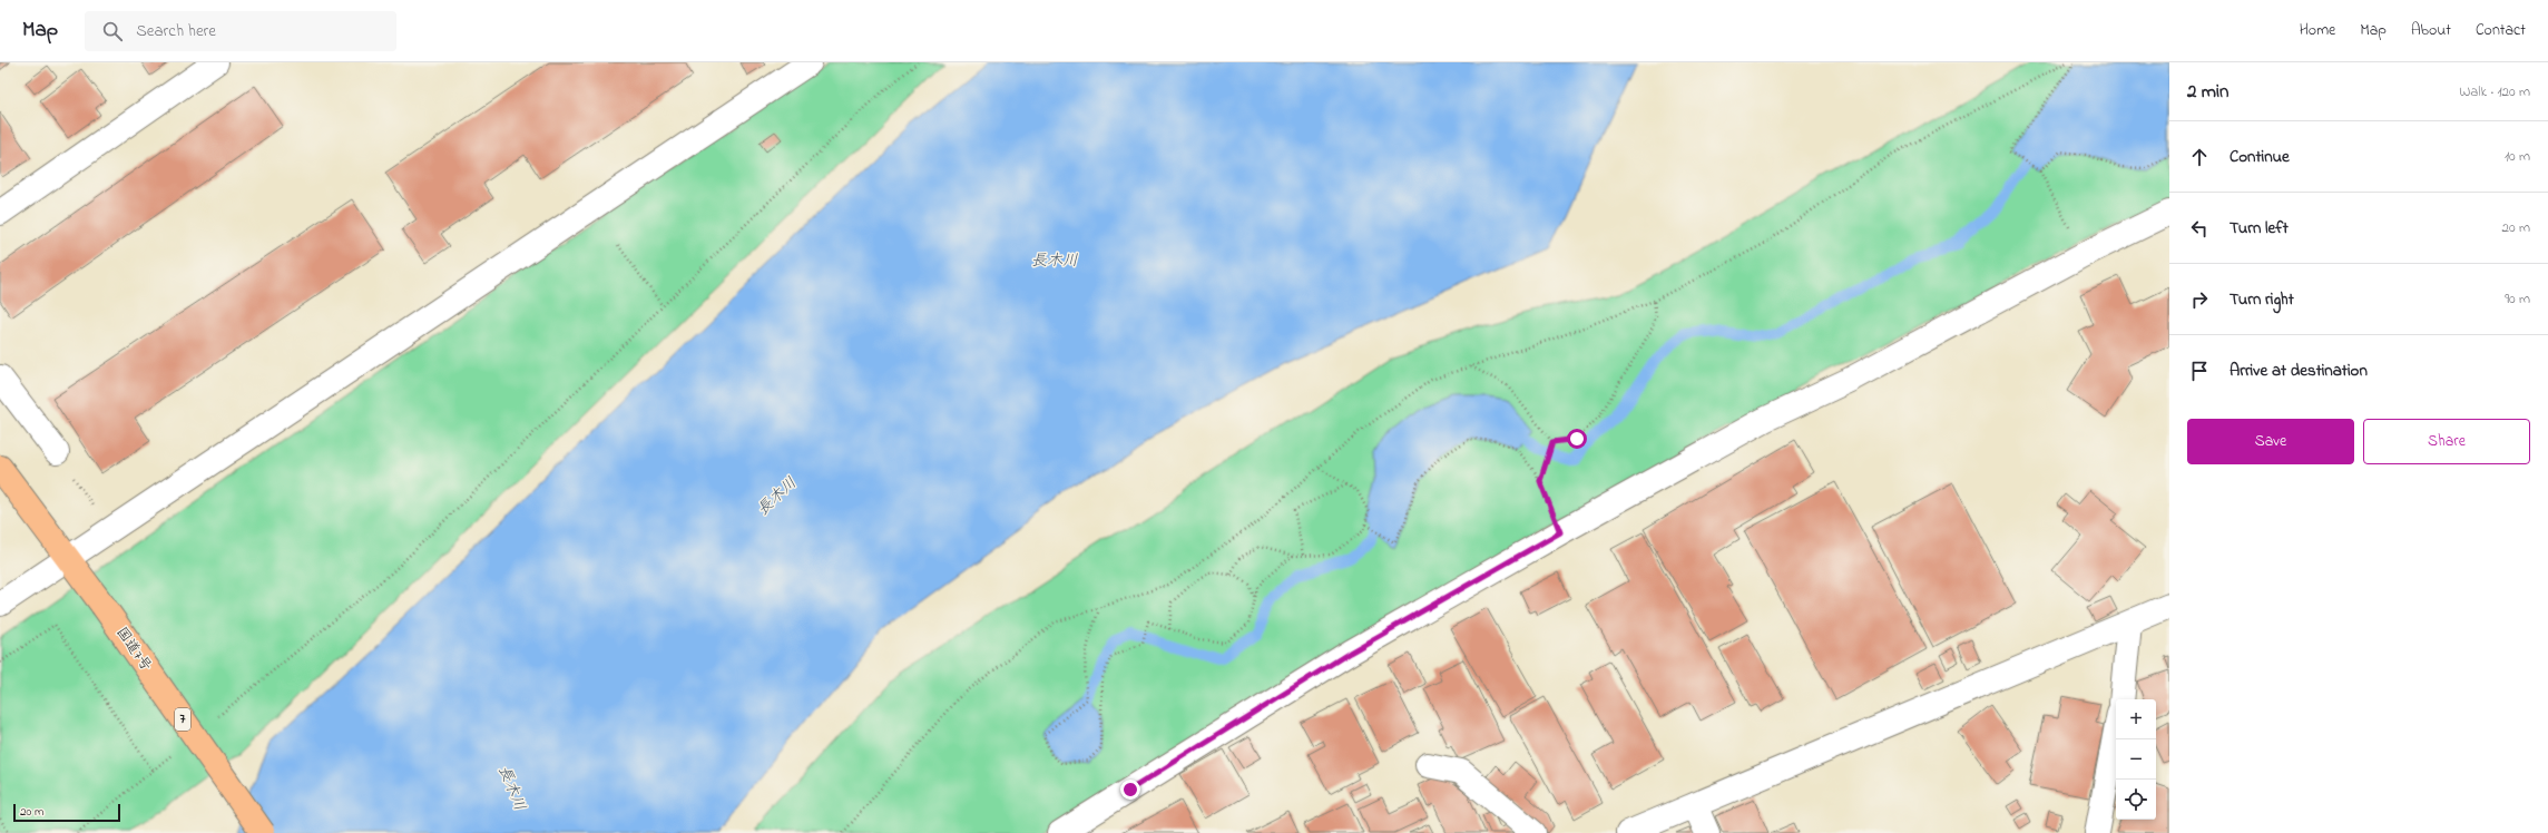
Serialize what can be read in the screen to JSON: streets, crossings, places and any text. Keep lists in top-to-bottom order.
{
  "streets": {
    "highway": ["国道7号", "7"]
  },
  "water": ["長木川"],
  "scale_bar": "20 m",
  "page": {
    "header": "Map",
    "search": "Search here",
    "nav": [
      "Home",
      "Map",
      "About",
      "Contact"
    ],
    "heading": ["2 min", "Walk · 120 m"],
    "list": [
      ["Continue", "10 m"],
      ["Turn left", "20 m"],
      ["Turn right", "90 m"],
      "Arrive at destination"
    ],
    "buttons": ["Save", "Share"],
    "map_buttons": ["+", "−"],
    "scale": "20 m"
  }
}
